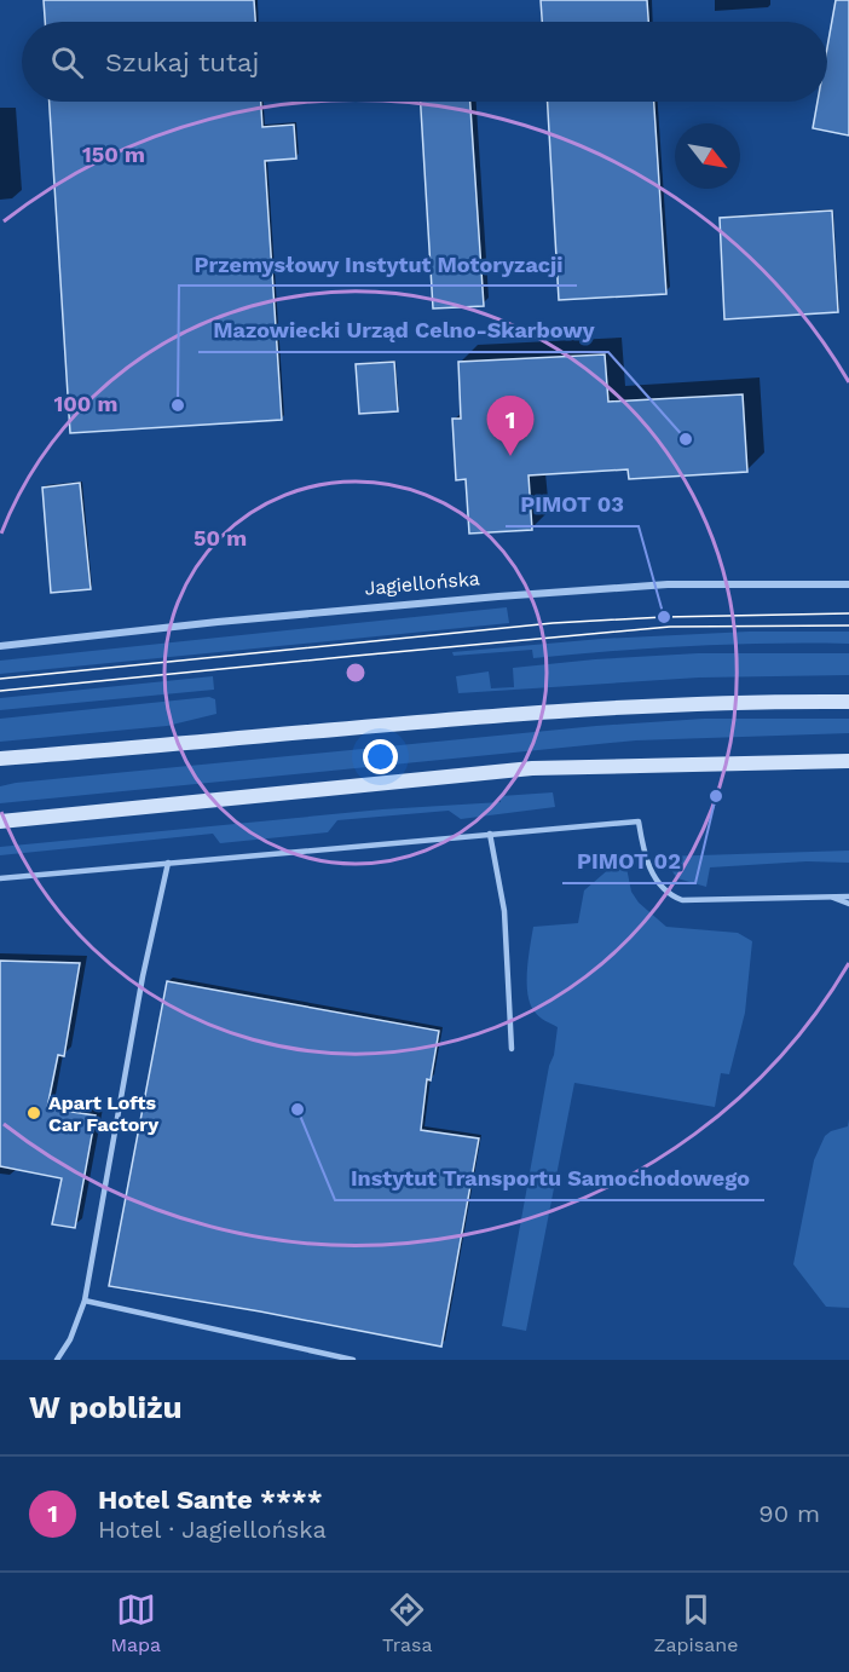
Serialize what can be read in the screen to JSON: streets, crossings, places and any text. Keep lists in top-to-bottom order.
{
  "streets": {
    "street": ["Jagiellońska"]
  },
  "places": [
    "Przemysłowy Instytut Motoryzacji",
    "Mazowiecki Urząd Celno-Skarbowy",
    "PIMOT 03",
    "PIMOT 02",
    "Instytut Transportu Samochodowego",
    "Apart Lofts Car Factory"
  ],
  "north": "bottom right",
  "page": {
    "search": "Szukaj tutaj",
    "pins": "1",
    "heading": "W pobliżu",
    "list": [
      {
        "mark": "1",
        "name": "Hotel Sante ****",
        "note": "Hotel · Jagiellońska",
        "value": "90 m"
      }
    ],
    "nav": ["Mapa", "Trasa", "Zapisane"]
  },
  "rings": ["150 m", "100 m", "50 m"]
}
